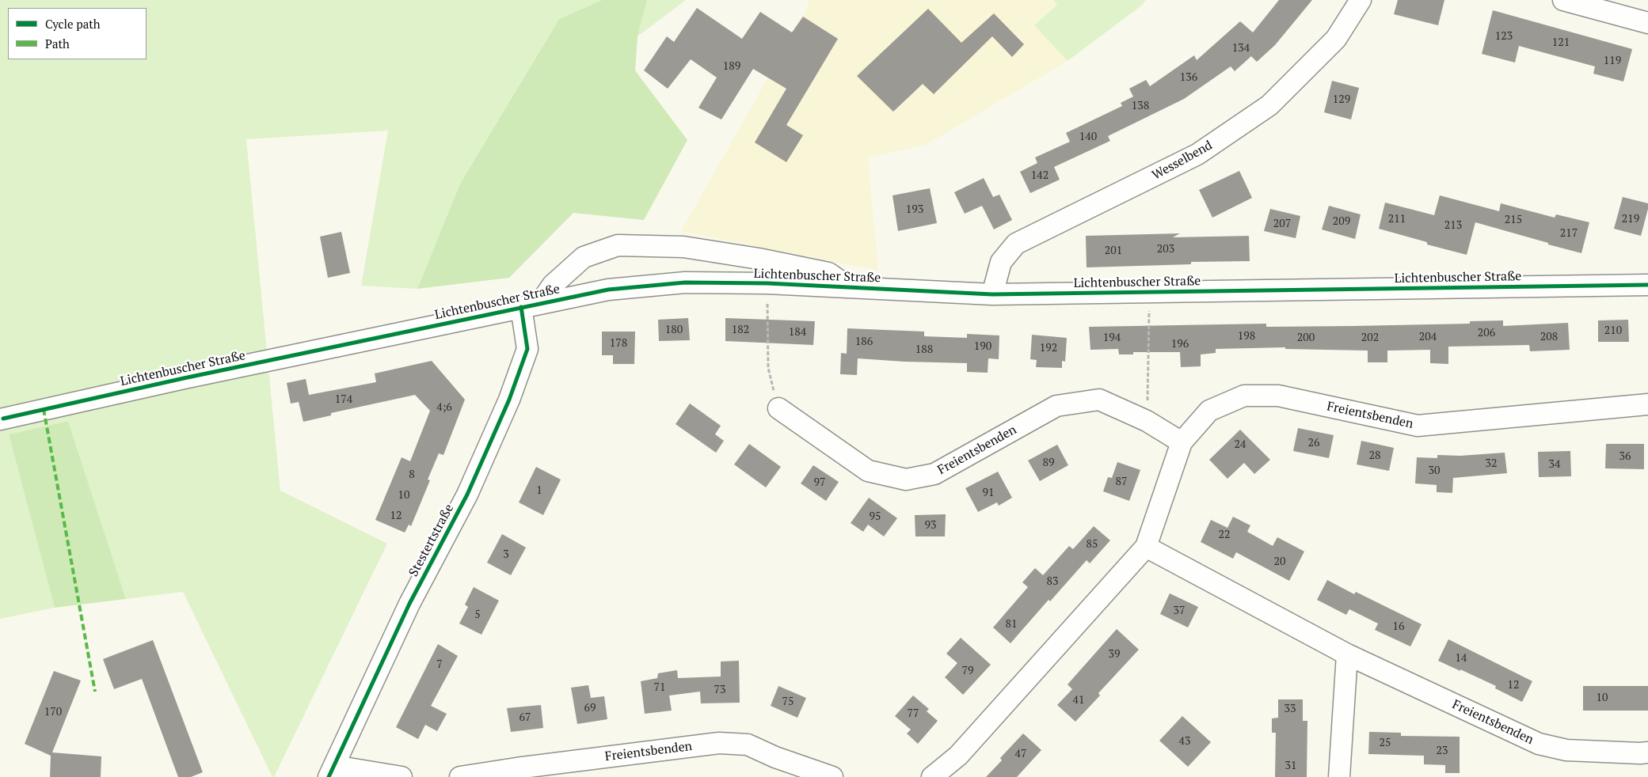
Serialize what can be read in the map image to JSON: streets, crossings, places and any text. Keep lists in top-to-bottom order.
{
  "streets": {
    "street": [
      "Wesselbend",
      "Lichtenbuscher Straße",
      "Freientsbenden",
      "Stestertstraße"
    ]
  },
  "crossings": [
    ["Wesselbend", "Lichtenbuscher Straße"],
    ["Lichtenbuscher Straße", "Stestertstraße"]
  ],
  "house_numbers": [
    "123",
    "121",
    "134",
    "119",
    "189",
    "136",
    "129",
    "138",
    "140",
    "142",
    "193",
    "211",
    "219",
    "215",
    "209",
    "207",
    "213",
    "217",
    "203",
    "201",
    "180",
    "182",
    "210",
    "184",
    "206",
    "198",
    "204",
    "208",
    "194",
    "200",
    "202",
    "186",
    "178",
    "196",
    "190",
    "192",
    "188",
    "174",
    "4;6",
    "26",
    "24",
    "28",
    "36",
    "89",
    "32",
    "34",
    "30",
    "8",
    "87",
    "97",
    "1",
    "91",
    "10",
    "12",
    "95",
    "93",
    "22",
    "85",
    "3",
    "20",
    "83",
    "37",
    "5",
    "81",
    "16",
    "39",
    "14",
    "7",
    "79",
    "12",
    "71",
    "73",
    "10",
    "41",
    "75",
    "69",
    "33",
    "170",
    "77",
    "67",
    "43",
    "25",
    "23",
    "47",
    "31"
  ],
  "legend": ["Cycle path", "Path"]
}
